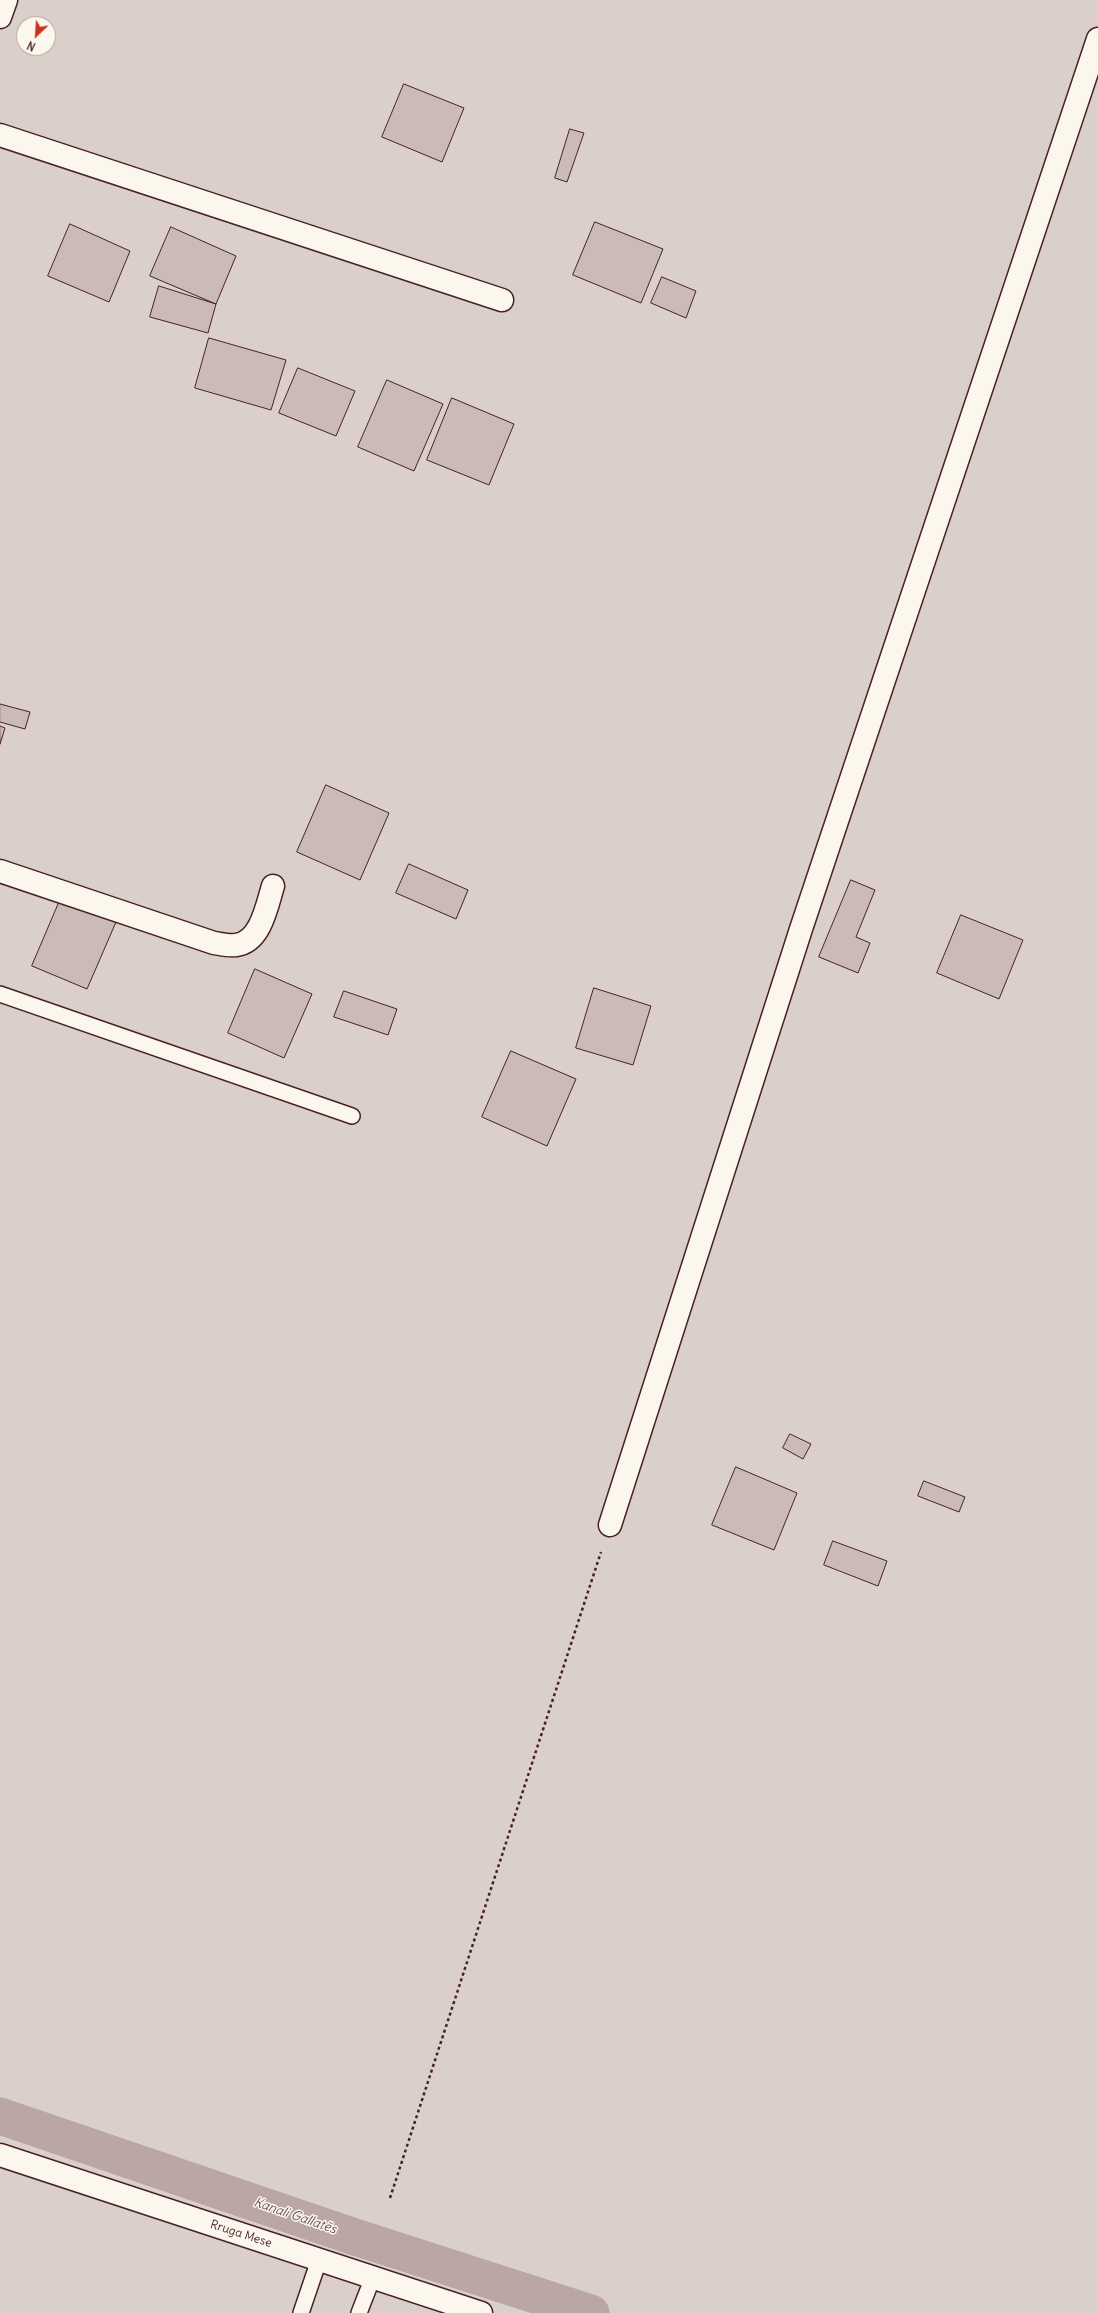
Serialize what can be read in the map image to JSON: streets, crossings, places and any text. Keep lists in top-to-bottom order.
{
  "streets": {
    "street": ["Rruga Mese"]
  },
  "water": ["Kanali Gallatës"],
  "north": "bottom left"
}
